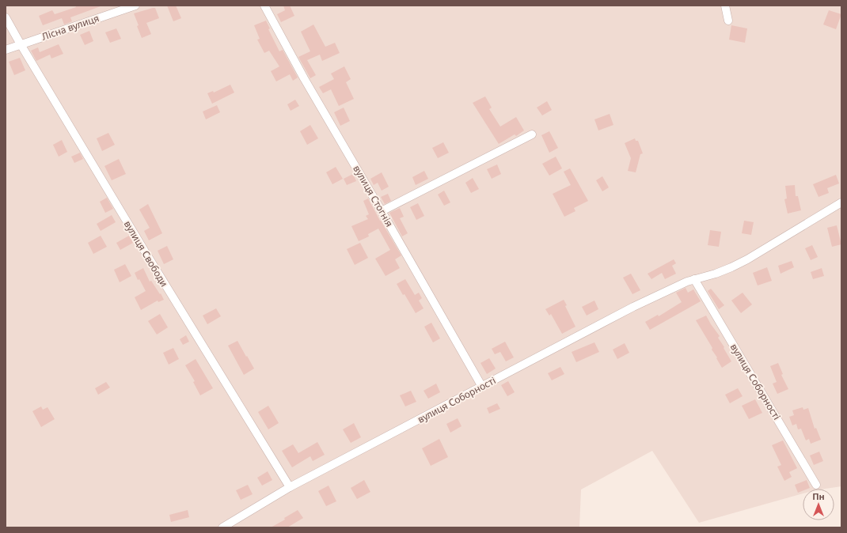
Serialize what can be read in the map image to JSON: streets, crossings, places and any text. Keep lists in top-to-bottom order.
{
  "streets": {
    "street": [
      "Лісна вулиця",
      "вулиця Стогнія",
      "вулиця Свободи",
      "вулиця Соборності"
    ]
  },
  "crossings": [
    ["Лісна вулиця", "вулиця Свободи"],
    ["вулиця Стогнія", "вулиця Соборності"],
    ["вулиця Свободи", "вулиця Соборності"]
  ],
  "north": "top"
}
